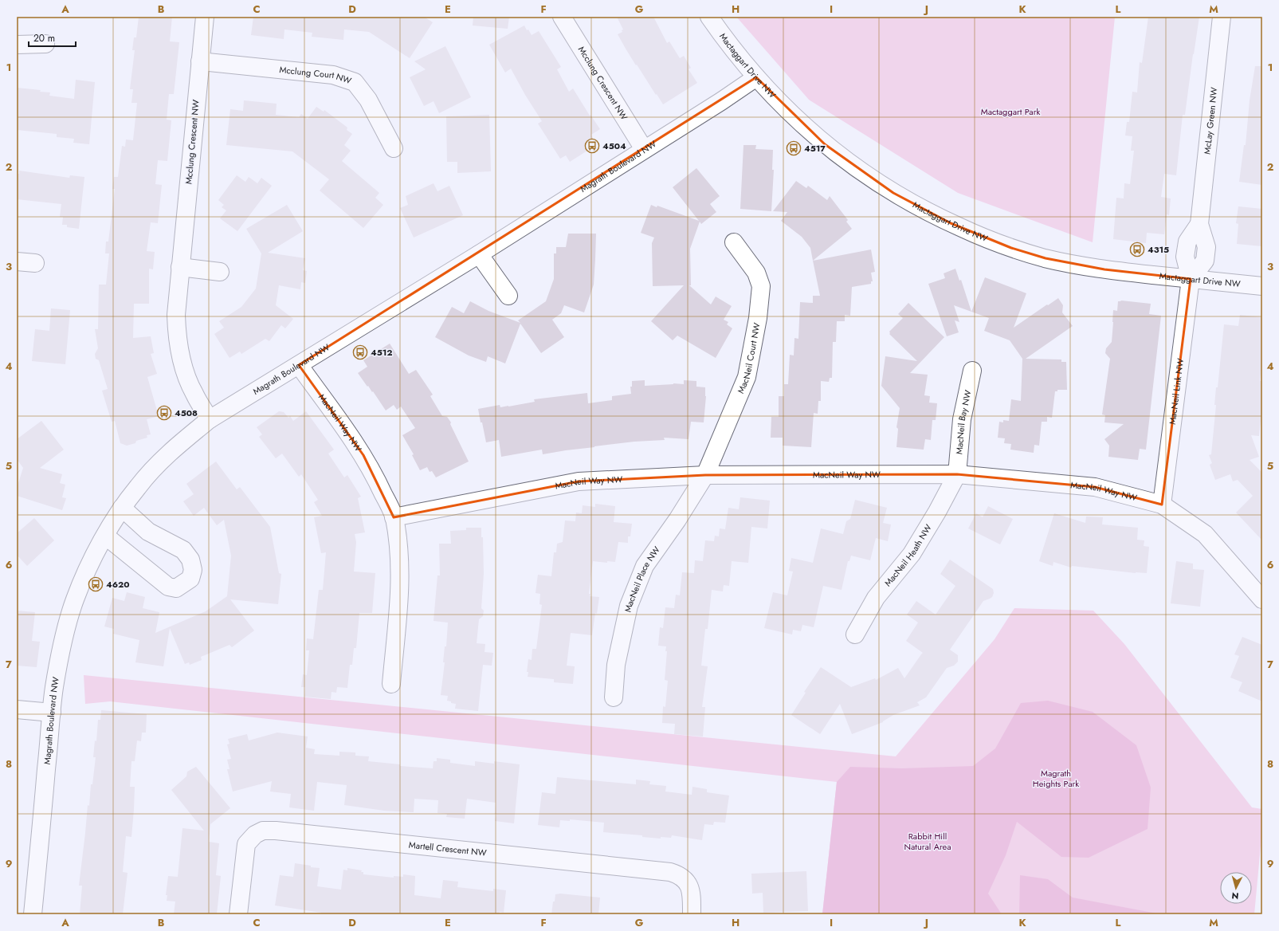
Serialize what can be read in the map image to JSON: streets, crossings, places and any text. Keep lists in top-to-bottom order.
{
  "streets": {
    "street": [
      "Mactaggart Drive NW",
      "Mcclung Court NW",
      "Mcclung Crescent NW",
      "McLay Green NW",
      "Magrath Boulevard NW",
      "MacNeil Court NW",
      "MacNeil Link NW",
      "MacNeil Way NW",
      "MacNeil Bay NW",
      "MacNeil Heath NW",
      "MacNeil Place NW",
      "Martell Crescent NW"
    ]
  },
  "crossings": [
    ["Mactaggart Drive NW", "McLay Green NW"],
    ["Mactaggart Drive NW", "Magrath Boulevard NW"],
    ["Mactaggart Drive NW", "MacNeil Link NW"],
    ["Mcclung Court NW", "Mcclung Crescent NW"],
    ["Mcclung Crescent NW", "Magrath Boulevard NW"],
    ["McLay Green NW", "MacNeil Link NW"],
    ["Magrath Boulevard NW", "MacNeil Way NW"],
    ["MacNeil Court NW", "MacNeil Way NW"],
    ["MacNeil Court NW", "MacNeil Place NW"],
    ["MacNeil Link NW", "MacNeil Way NW"],
    ["MacNeil Way NW", "MacNeil Bay NW"],
    ["MacNeil Way NW", "MacNeil Heath NW"],
    ["MacNeil Way NW", "MacNeil Place NW"],
    ["MacNeil Bay NW", "MacNeil Heath NW"]
  ],
  "parks": ["Mactaggart Park", "Magrath Heights Park", "Rabbit Hill Natural Area"],
  "places": {
    "bus stop": [
      "4504",
      "4517",
      "4315",
      "4512",
      "4508",
      "4620"
    ]
  },
  "scale_bar": "20 m",
  "north": "bottom",
  "grid": {
    "columns": [
      "A",
      "B",
      "C",
      "D",
      "E",
      "F",
      "G",
      "H",
      "I",
      "J",
      "K",
      "L",
      "M"
    ],
    "rows": [
      "1",
      "2",
      "3",
      "4",
      "5",
      "6",
      "7",
      "8",
      "9"
    ]
  }
}
